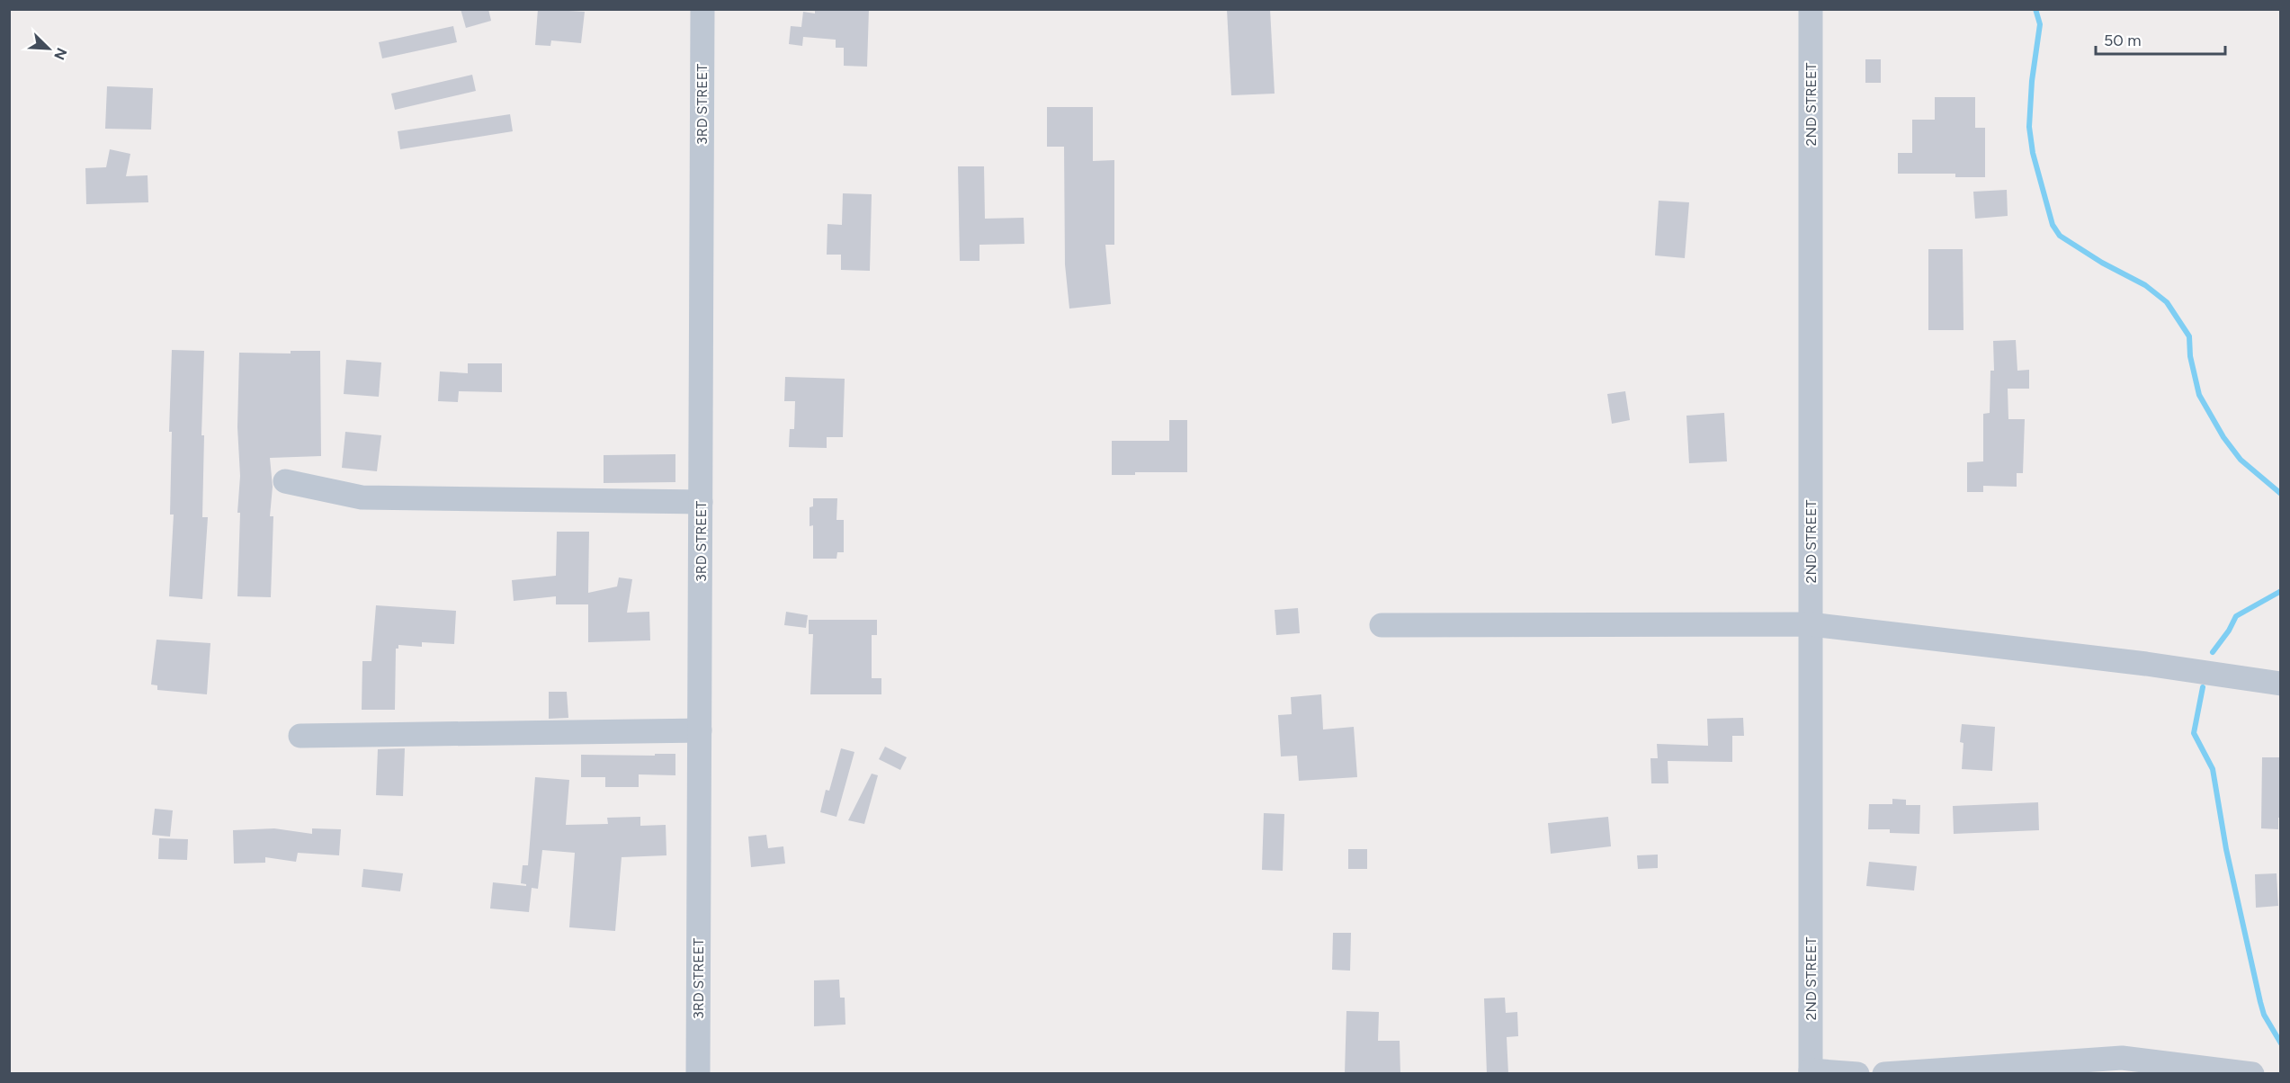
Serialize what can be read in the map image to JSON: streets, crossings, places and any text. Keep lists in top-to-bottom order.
{
  "streets": {
    "street": ["3RD STREET", "2ND STREET"]
  },
  "scale_bar": "50 m",
  "north": "bottom right"
}
